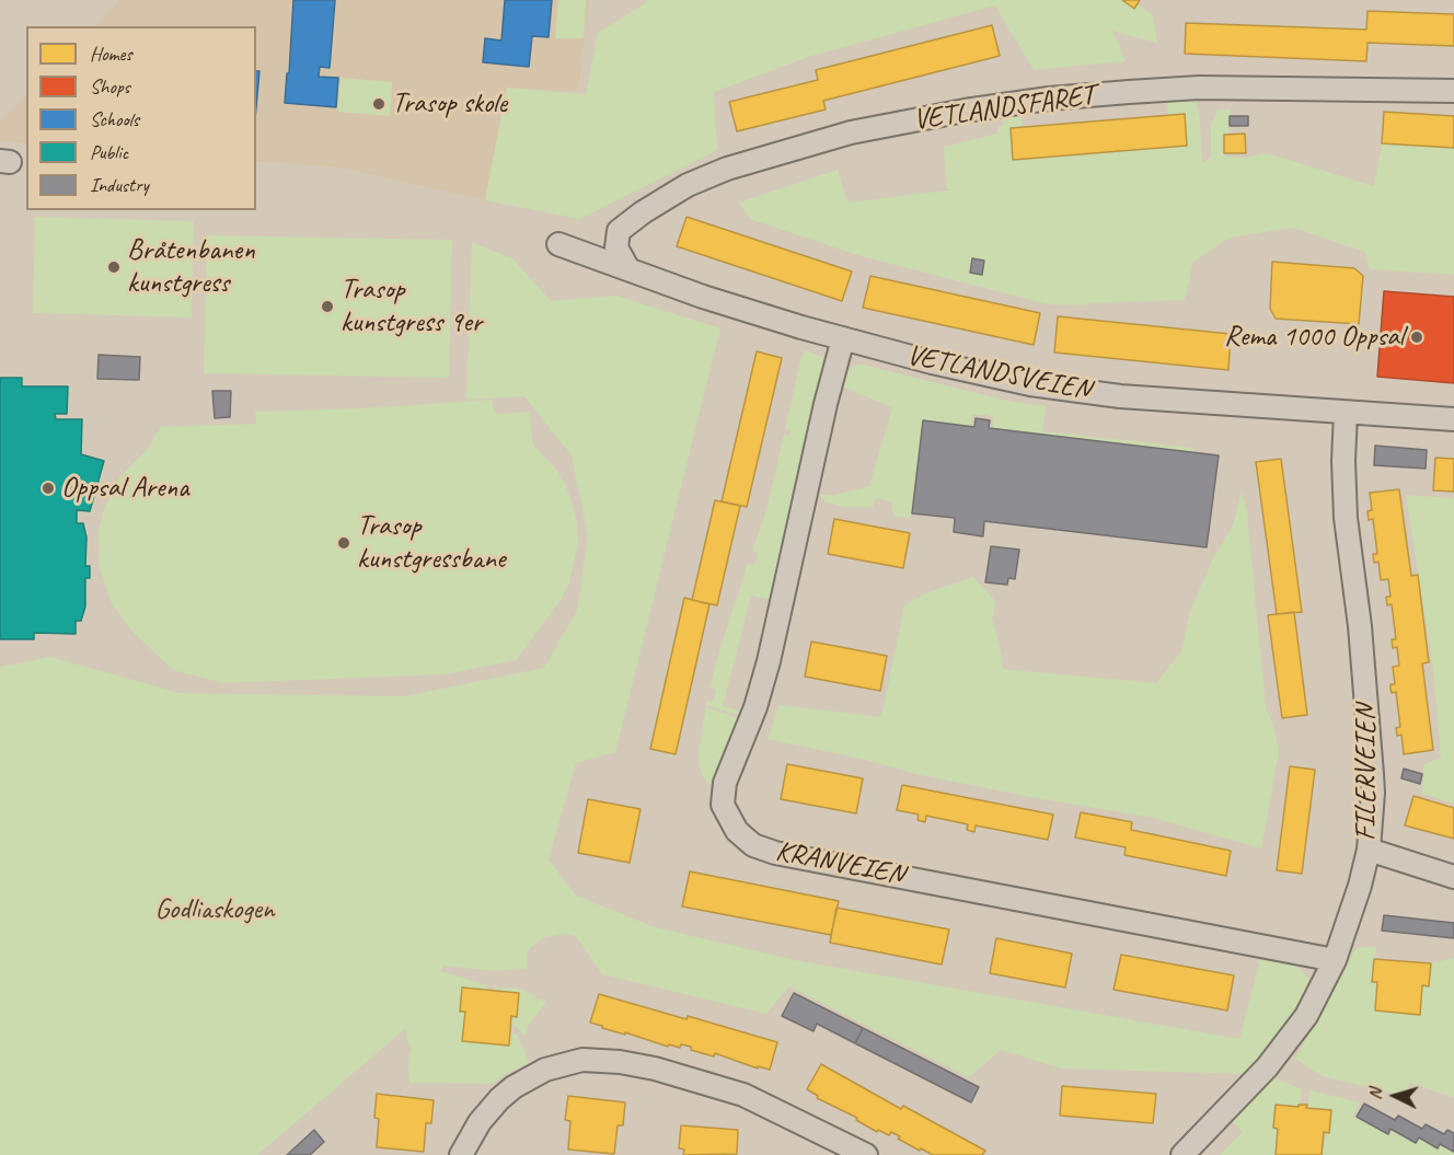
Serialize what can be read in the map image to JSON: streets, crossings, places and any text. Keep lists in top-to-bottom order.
{
  "streets": {
    "street": [
      "VETLANDSFARET",
      "VETLANDSVEIEN",
      "FILERVEIEN",
      "KRANVEIEN"
    ]
  },
  "crossings": [
    ["VETLANDSFARET", "VETLANDSVEIEN"],
    ["VETLANDSVEIEN", "FILERVEIEN"],
    ["VETLANDSVEIEN", "KRANVEIEN"],
    ["FILERVEIEN", "KRANVEIEN"]
  ],
  "parks": ["Godliaskogen"],
  "places": [
    "Trasop skole",
    "Bråtenbanen kunstgress",
    "Trasop kunstgress 9er",
    "Rema 1000 Oppsal",
    "Oppsal Arena",
    "Trasop kunstgressbane"
  ],
  "legend": [
    "Homes",
    "Shops",
    "Schools",
    "Public",
    "Industry"
  ],
  "north": "left"
}
